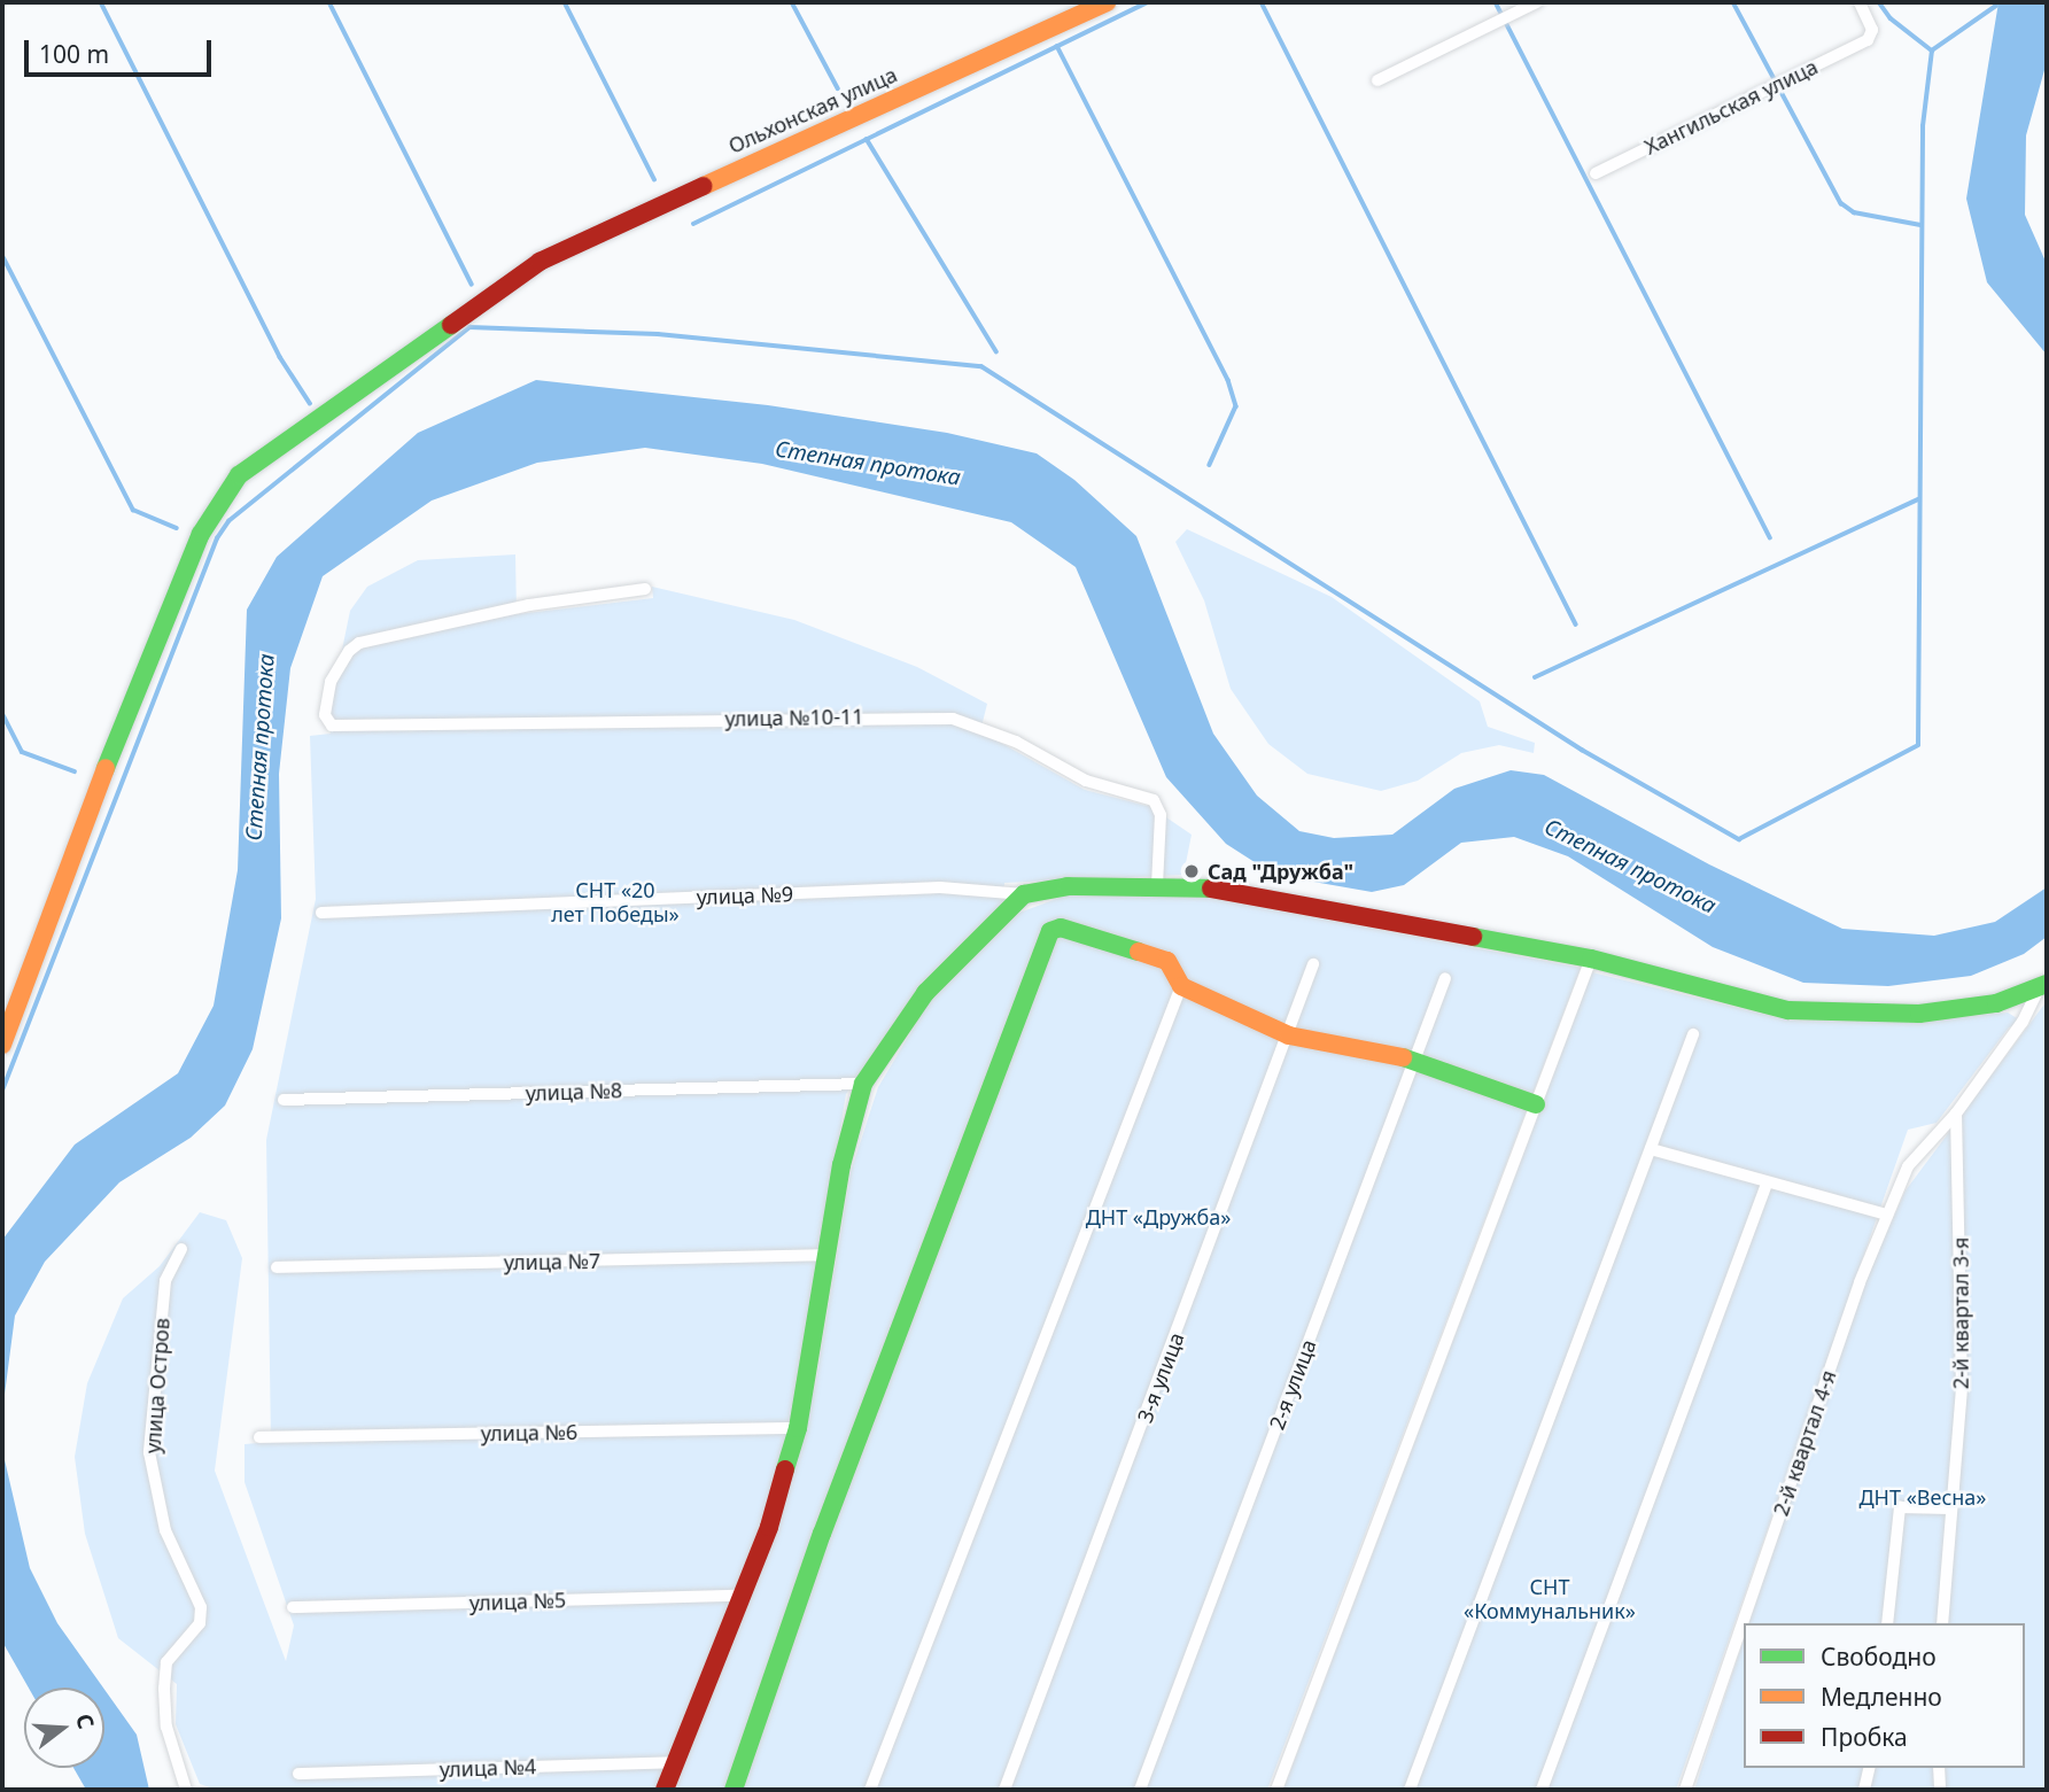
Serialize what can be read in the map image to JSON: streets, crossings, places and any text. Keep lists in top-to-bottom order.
{
  "streets": {
    "street": [
      "Хангильская улица",
      "Ольхонская улица",
      "улица №10-11",
      "улица №9",
      "улица №8",
      "улица №7",
      "2-й квартал 3-я",
      "3-я улица",
      "2-я улица",
      "улица Остров",
      "улица №6",
      "2-й квартал 4-я",
      "улица №5",
      "улица №4"
    ]
  },
  "crossings": [
    ["2-й квартал 3-я", "2-й квартал 4-я"]
  ],
  "water": ["Степная протока"],
  "parks": [
    "СНТ «20 лет Победы»",
    "ДНТ «Дружба»",
    "ДНТ «Весна»",
    "СНТ «Коммунальник»"
  ],
  "places": ["Сад \"Дружба\""],
  "legend": ["Свободно", "Медленно", "Пробка"],
  "scale_bar": "100 m",
  "north": "right"
}
